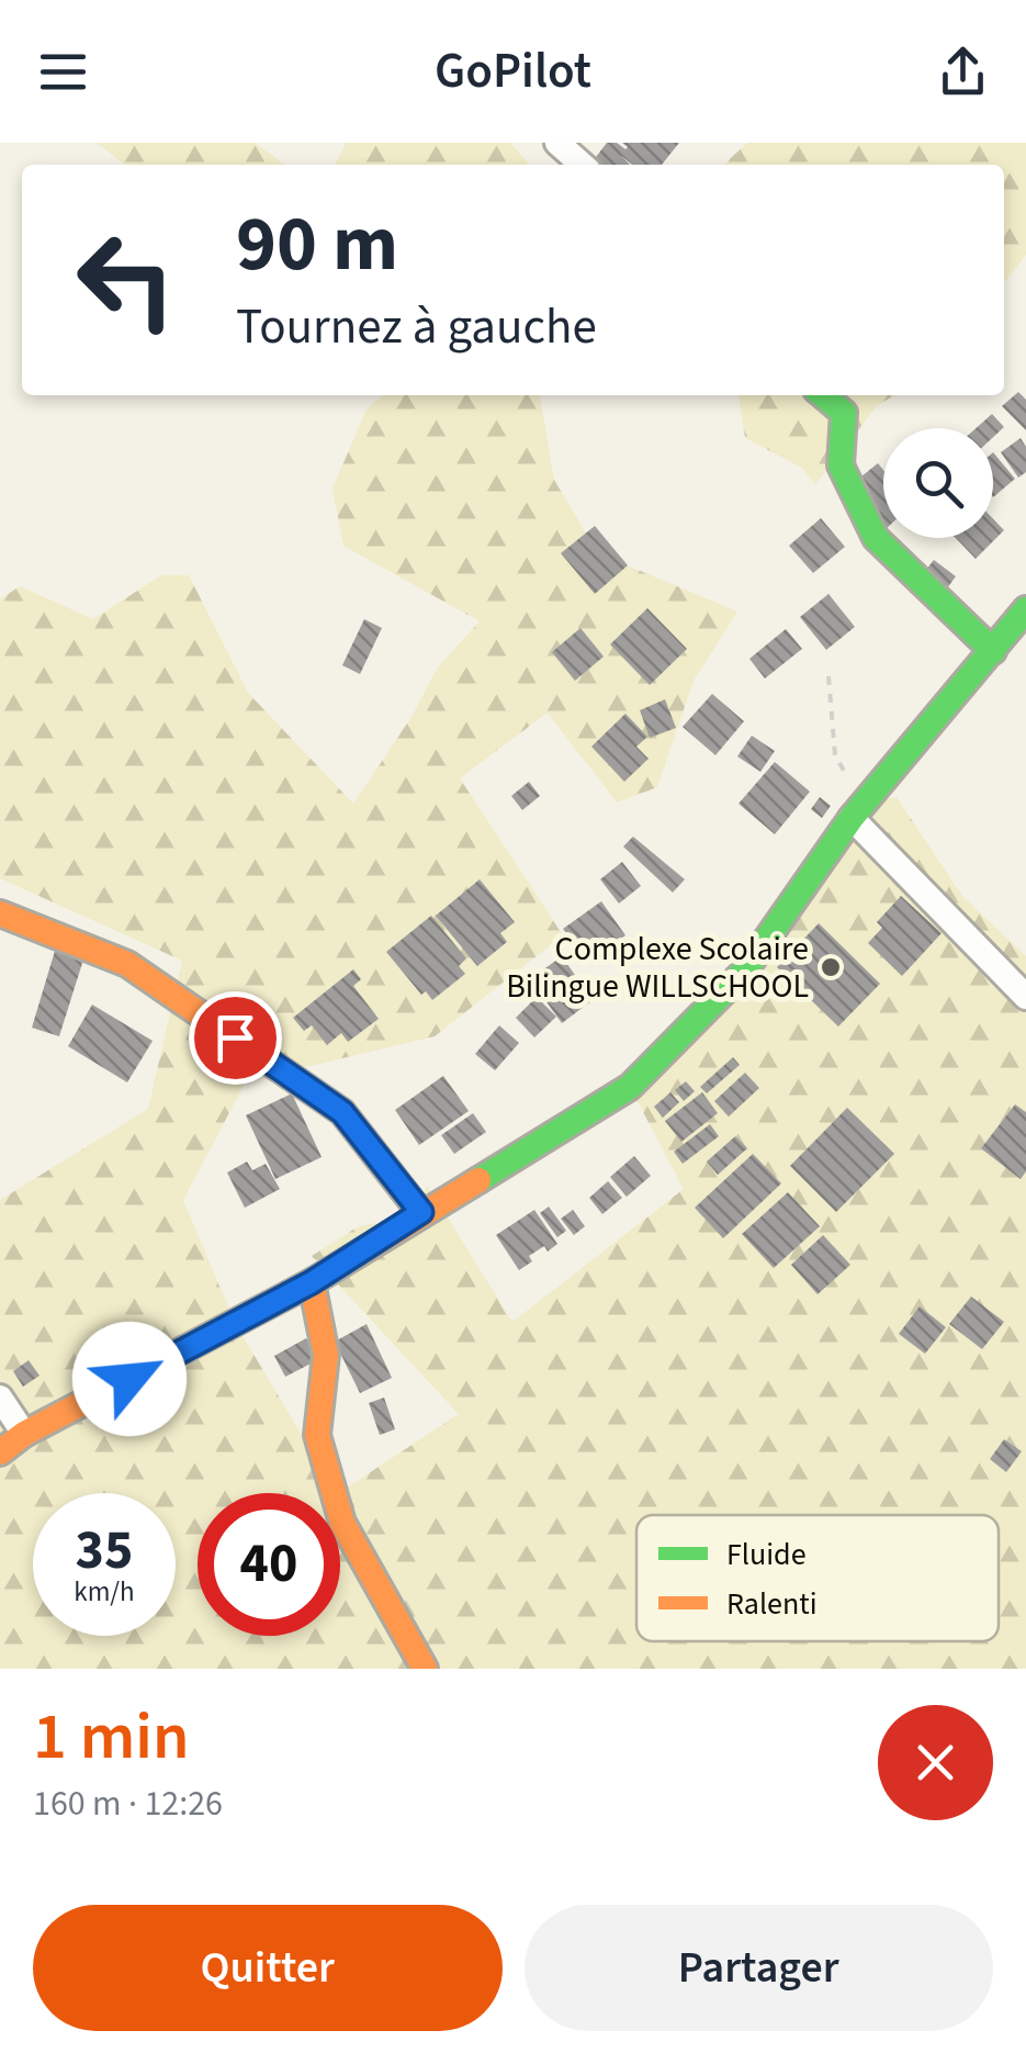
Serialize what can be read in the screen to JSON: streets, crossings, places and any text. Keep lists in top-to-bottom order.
{
  "places": ["Complexe Scolaire Bilingue WILLSCHOOL"],
  "legend": ["Fluide", "Ralenti"],
  "page": {
    "header": "GoPilot",
    "turn": ["90 m", "Tournez à gauche"],
    "speed": "35 km/h",
    "limit": "40",
    "heading": ["1 min", "160 m · 12:26"],
    "buttons": ["Quitter", "Partager"]
  }
}
